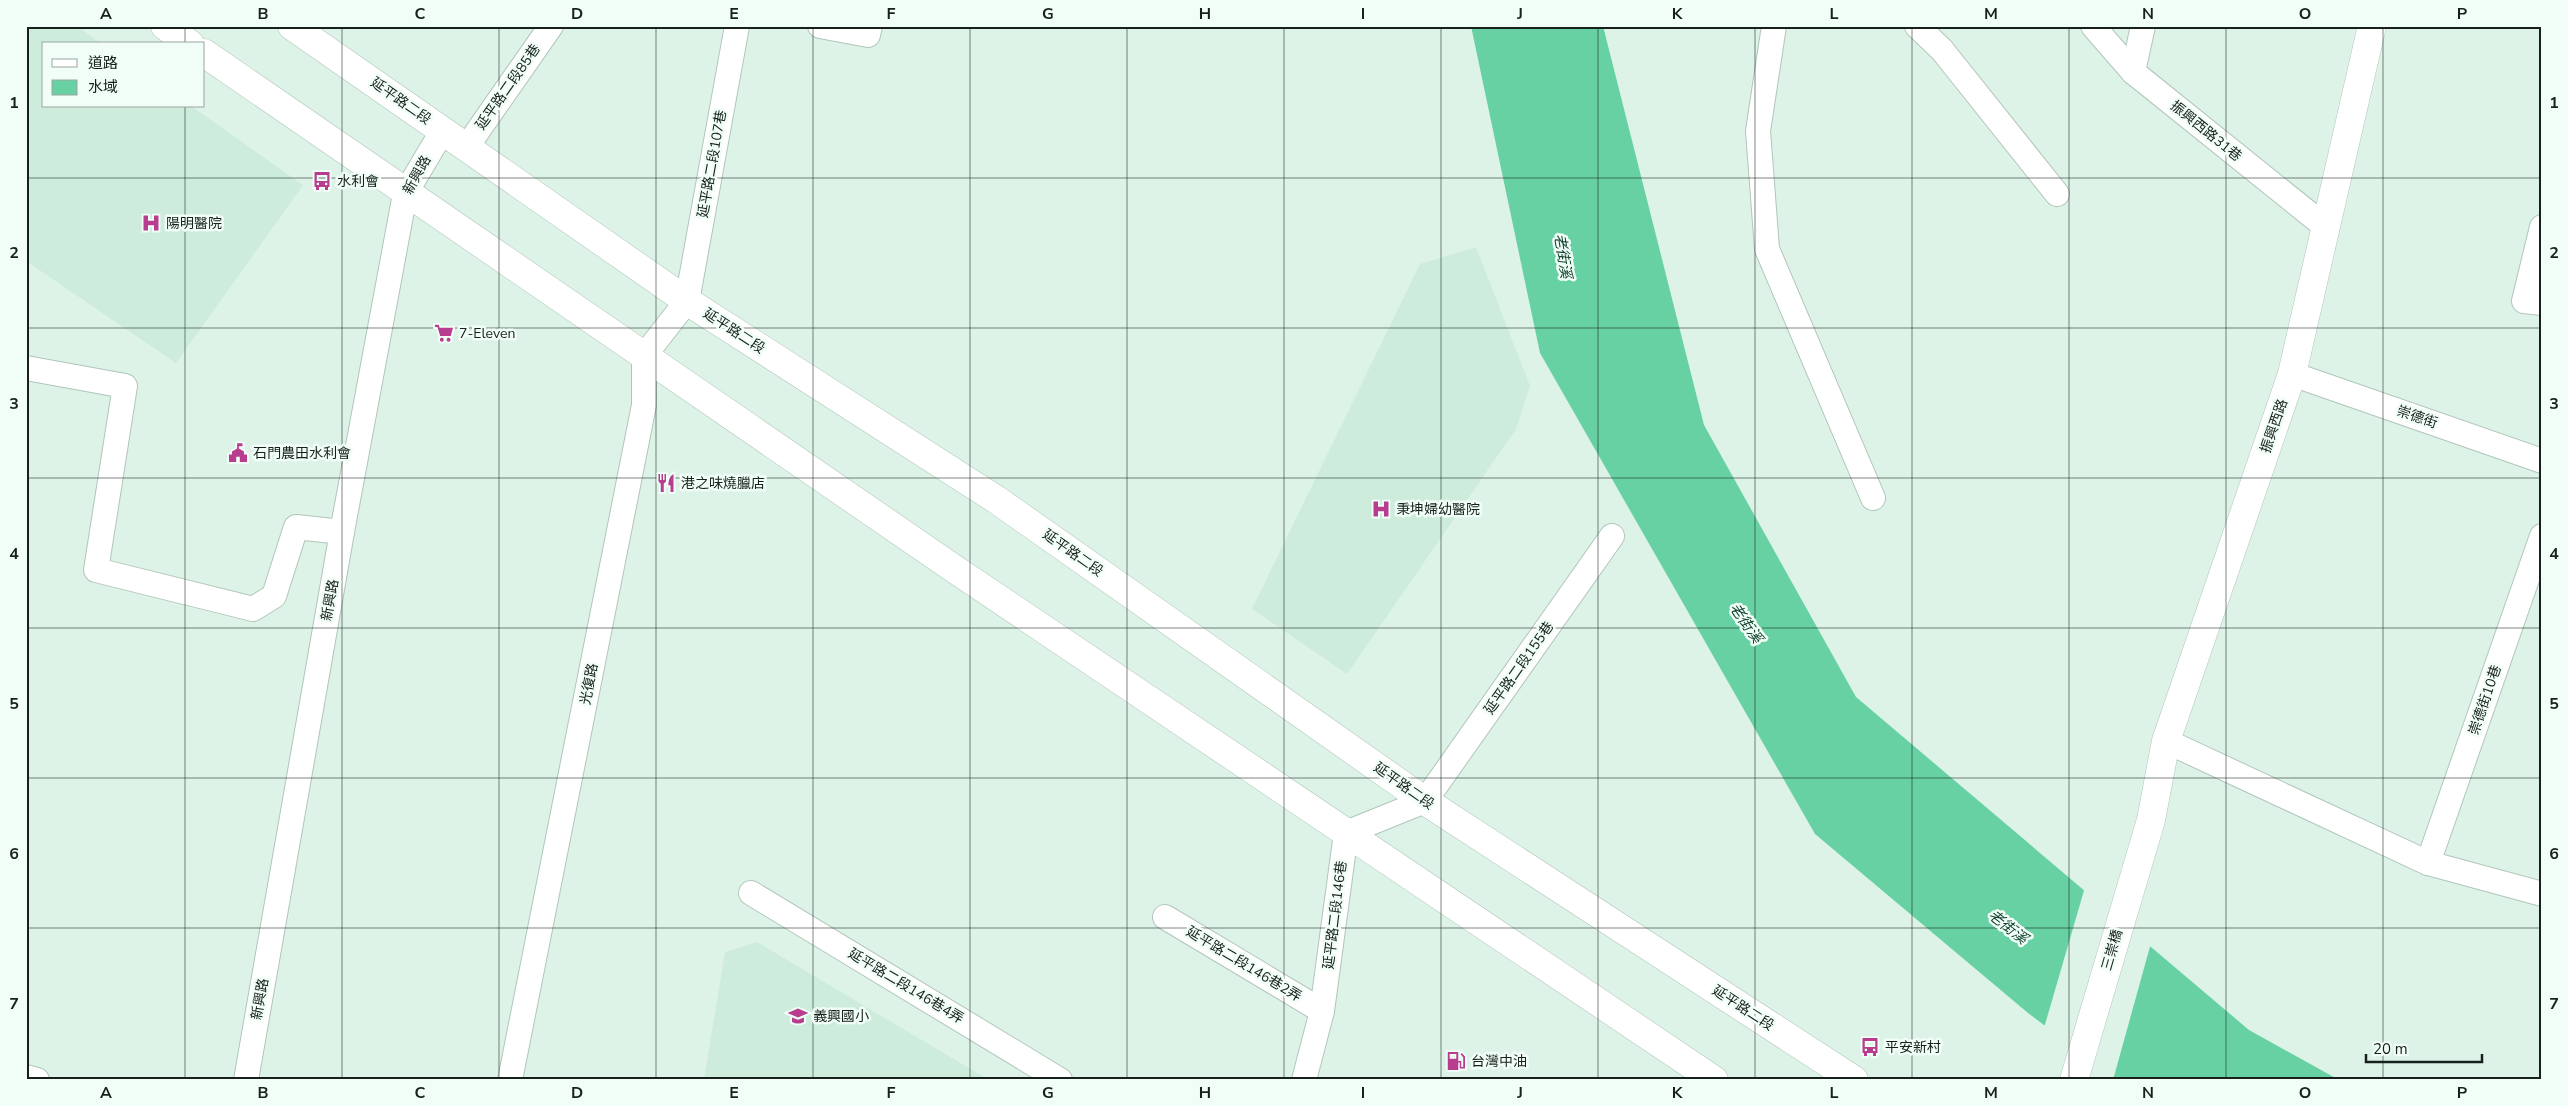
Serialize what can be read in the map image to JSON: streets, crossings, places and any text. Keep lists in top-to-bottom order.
{
  "streets": {
    "main road": ["延平路二段", "振興西路", "三崇橋"],
    "lane": [
      "延平路二段85巷",
      "振興西路31巷",
      "延平路二段107巷",
      "新興路",
      "崇德街",
      "延平路二段155巷",
      "光復路",
      "崇德街10巷",
      "延平路二段146巷",
      "延平路二段146巷2弄",
      "延平路二段146巷4弄"
    ]
  },
  "crossings": [
    ["延平路二段85巷", "延平路二段"],
    ["延平路二段", "延平路二段107巷"],
    ["延平路二段", "新興路"],
    ["延平路二段", "延平路二段155巷"],
    ["振興西路31巷", "振興西路"],
    ["崇德街", "振興西路"],
    ["振興西路", "三崇橋"],
    ["延平路二段146巷", "延平路二段146巷2弄"]
  ],
  "water": ["老街溪"],
  "places": {
    "bus stop": ["水利會", "平安新村"],
    "hospital": ["陽明醫院", "秉坤婦幼醫院"],
    "supermarket": ["7-Eleven"],
    "public building": ["石門農田水利會"],
    "restaurant": ["港之味燒臘店"],
    "school or university": ["義興國小"],
    "fuel station": ["台灣中油"]
  },
  "legend": ["道路", "水域"],
  "scale_bar": "20 m",
  "grid": {
    "columns": [
      "A",
      "B",
      "C",
      "D",
      "E",
      "F",
      "G",
      "H",
      "I",
      "J",
      "K",
      "L",
      "M",
      "N",
      "O",
      "P"
    ],
    "rows": [
      "1",
      "2",
      "3",
      "4",
      "5",
      "6",
      "7"
    ]
  }
}
